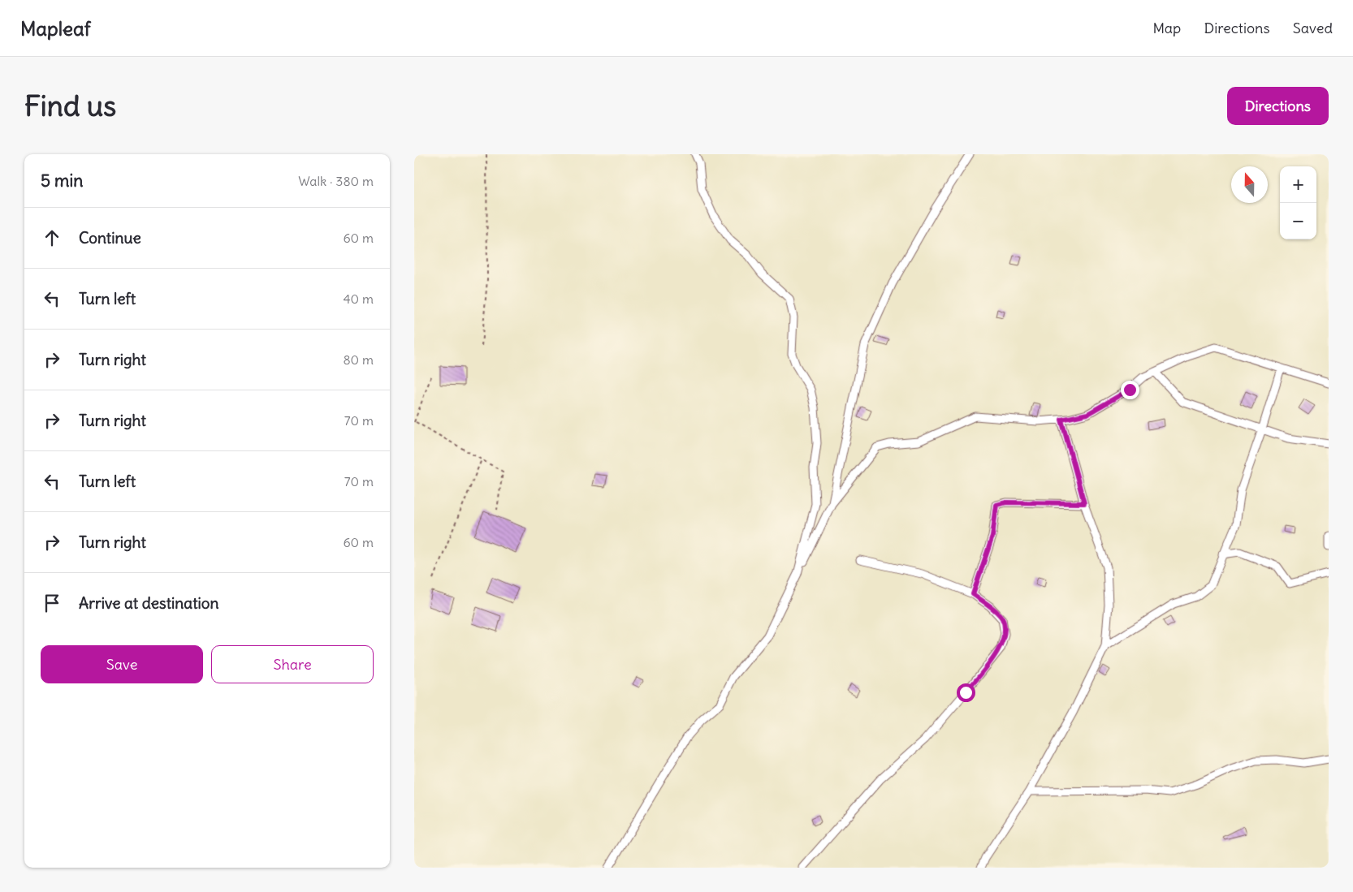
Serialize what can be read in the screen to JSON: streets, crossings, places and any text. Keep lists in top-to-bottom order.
{
  "north": "top",
  "page": {
    "header": "Mapleaf",
    "nav": ["Map", "Directions", "Saved"],
    "buttons": [
      "Directions",
      ["Save", "Share"]
    ],
    "title": "Find us",
    "heading": ["5 min", "Walk · 380 m"],
    "map_buttons": ["+", "−"],
    "list": [
      ["Continue", "60 m"],
      ["Turn left", "40 m"],
      ["Turn right", "80 m"],
      ["Turn right", "70 m"],
      ["Turn left", "70 m"],
      ["Turn right", "60 m"],
      "Arrive at destination"
    ]
  }
}
